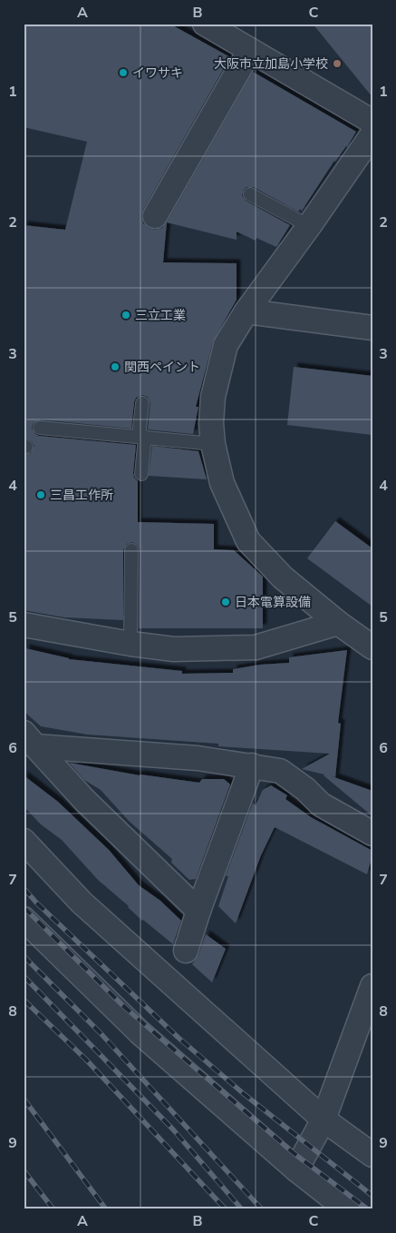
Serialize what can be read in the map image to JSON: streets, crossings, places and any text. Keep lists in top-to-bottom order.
{
  "places": [
    "大阪市立加島小学校",
    "イワサキ",
    "三立工業",
    "関西ペイント",
    "三昌工作所",
    "日本電算設備"
  ],
  "grid": {
    "columns": ["A", "B", "C"],
    "rows": [
      "1",
      "2",
      "3",
      "4",
      "5",
      "6",
      "7",
      "8",
      "9"
    ]
  }
}
